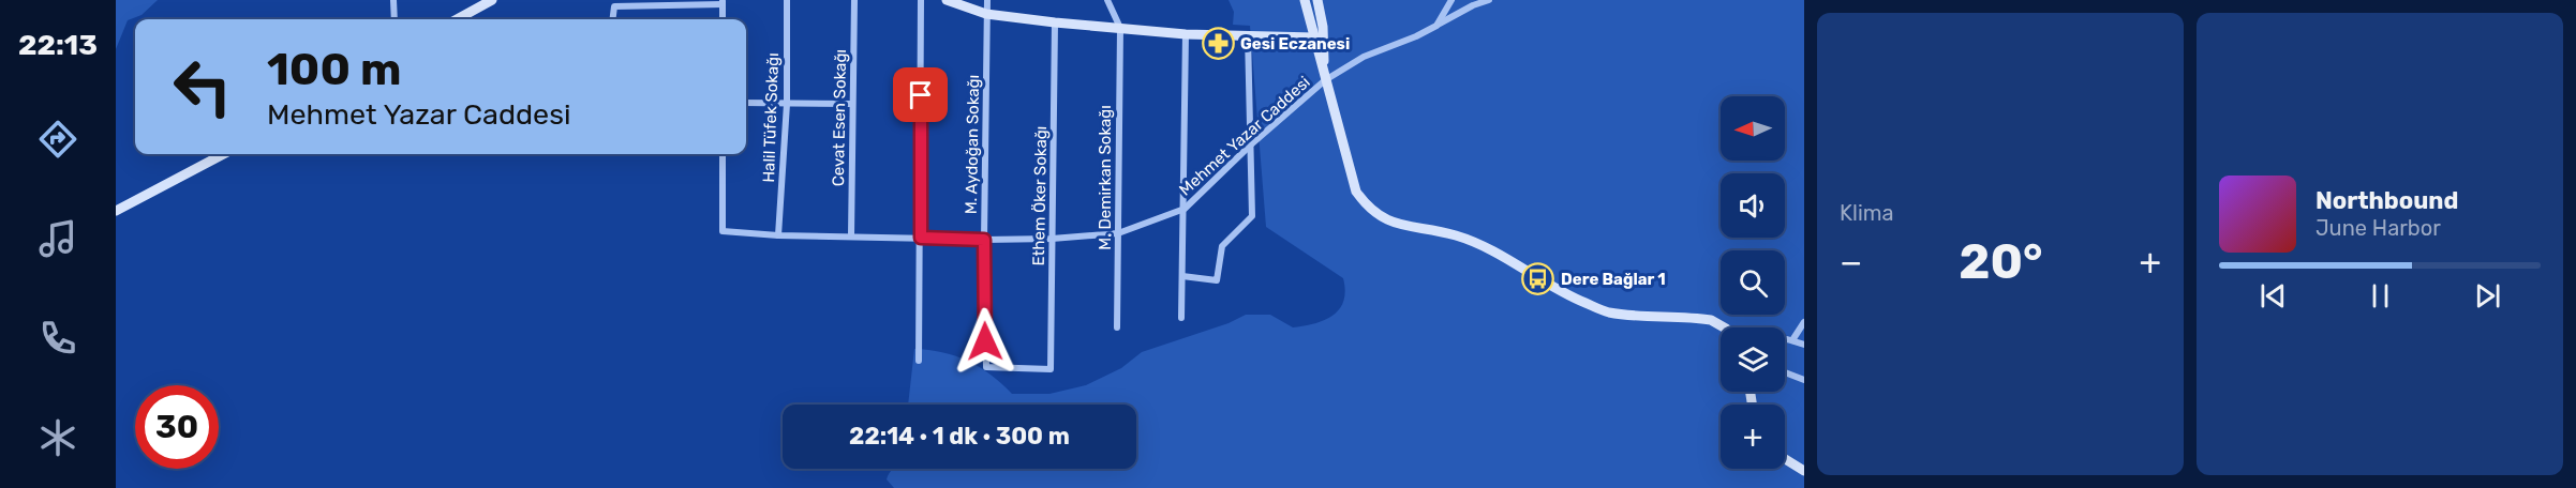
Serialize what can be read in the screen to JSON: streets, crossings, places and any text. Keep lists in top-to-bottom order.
{
  "streets": {
    "street": [
      "Halil Tüfek Sokağı",
      "Cevat Esen Sokağı",
      "Mehmet Yazar Caddesi",
      "M. Aydoğan Sokağı",
      "M. Demirkan Sokağı",
      "Ethem Öker Sokağı"
    ]
  },
  "crossings": [
    ["Halil Tüfek Sokağı", "Mehmet Yazar Caddesi"],
    ["Cevat Esen Sokağı", "Mehmet Yazar Caddesi"],
    ["Mehmet Yazar Caddesi", "M. Aydoğan Sokağı"],
    ["Mehmet Yazar Caddesi", "M. Demirkan Sokağı"],
    ["Mehmet Yazar Caddesi", "Ethem Öker Sokağı"],
    ["M. Aydoğan Sokağı", "Ethem Öker Sokağı"]
  ],
  "places": {
    "pharmacy": ["Gesi Eczanesi"],
    "bus stop": ["Dere Bağlar 1"]
  },
  "north": "left",
  "page": {
    "tabs": "22:13",
    "tile": "Klima",
    "turn": ["100 m", "Mehmet Yazar Caddesi"],
    "map_buttons": "+",
    "song": ["Northbound", "June Harbor"],
    "heat": ["−", "20°", "+"],
    "limit": "30",
    "trip": "22:14 · 1 dk · 300 m"
  }
}
